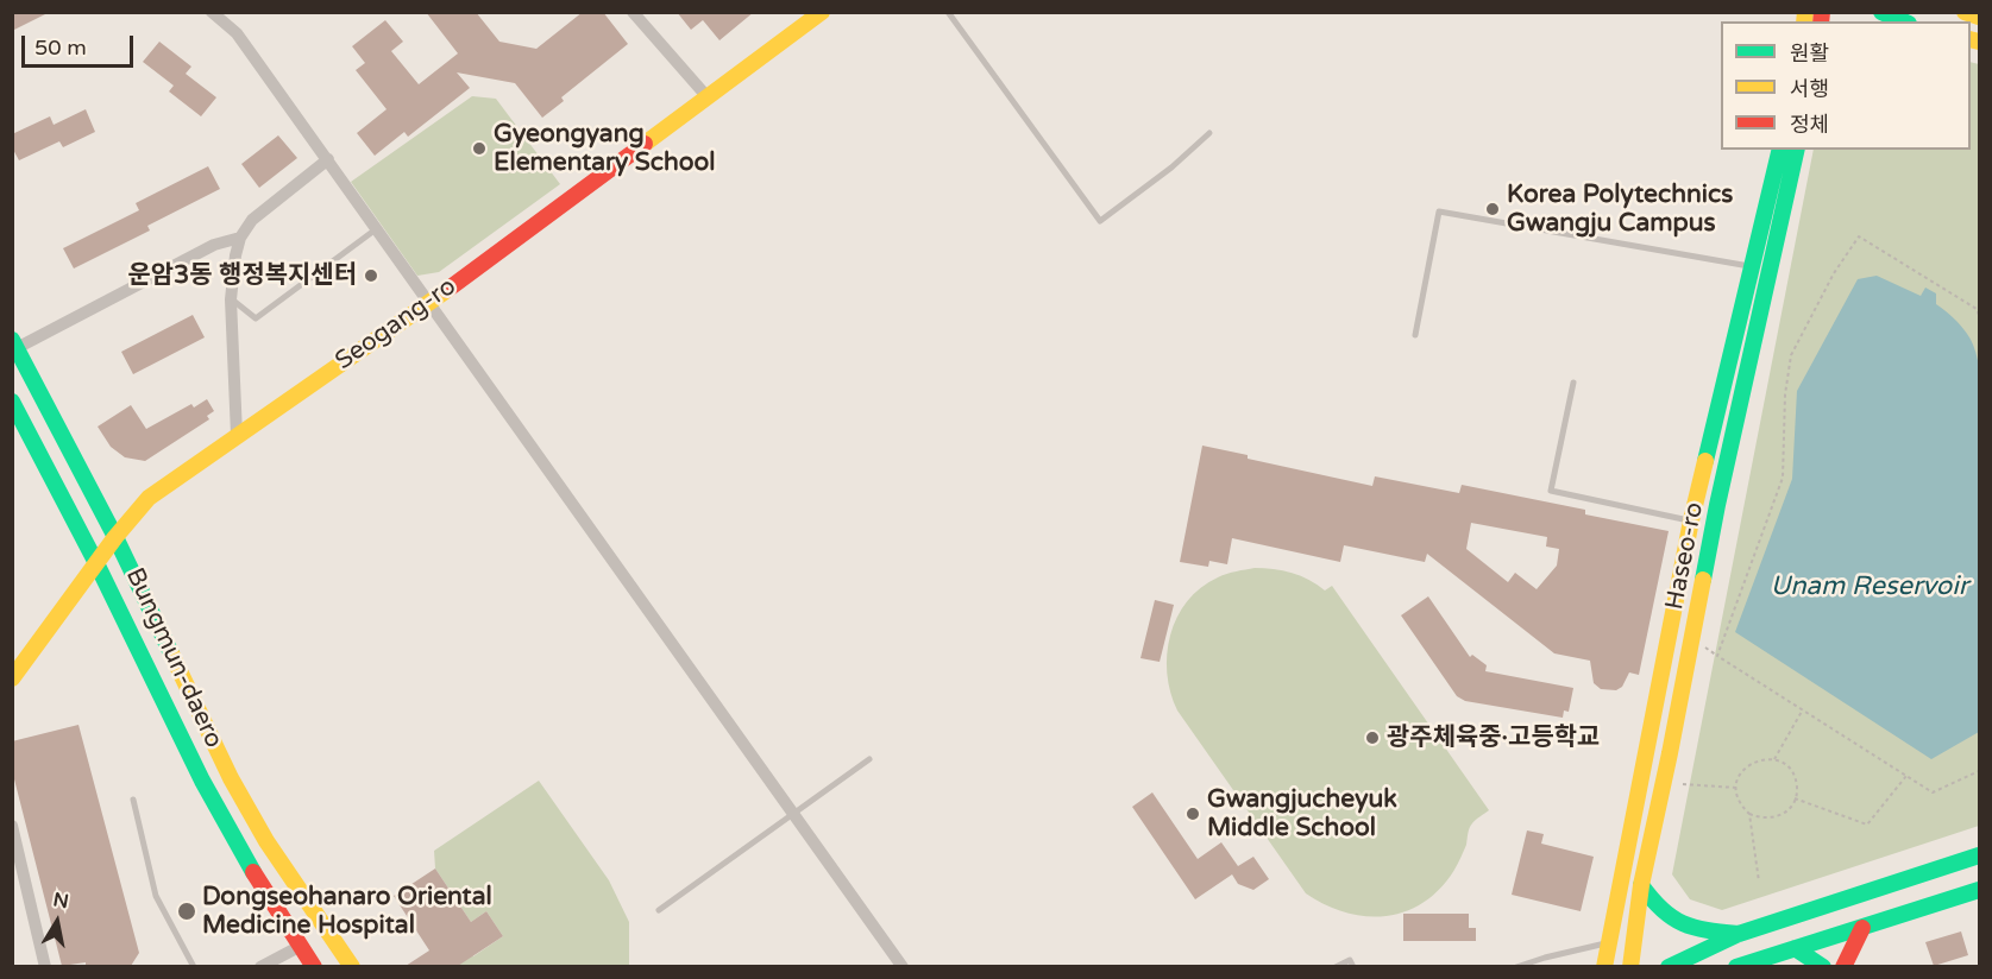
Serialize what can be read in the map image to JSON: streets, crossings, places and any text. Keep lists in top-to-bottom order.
{
  "streets": {
    "main road": ["Seogang-ro", "Haseo-ro", "Bungmun-daero"]
  },
  "crossings": [
    ["Seogang-ro", "Bungmun-daero"]
  ],
  "water": ["Unam Reservoir"],
  "places": [
    "Gyeongyang Elementary School",
    "Korea Polytechnics Gwangju Campus",
    "운암3동 행정복지센터",
    "광주체육중·고등학교",
    "Gwangjucheyuk Middle School",
    "Dongseohanaro Oriental Medicine Hospital"
  ],
  "legend": ["원활", "서행", "정체"],
  "scale_bar": "50 m",
  "north": "top"
}
